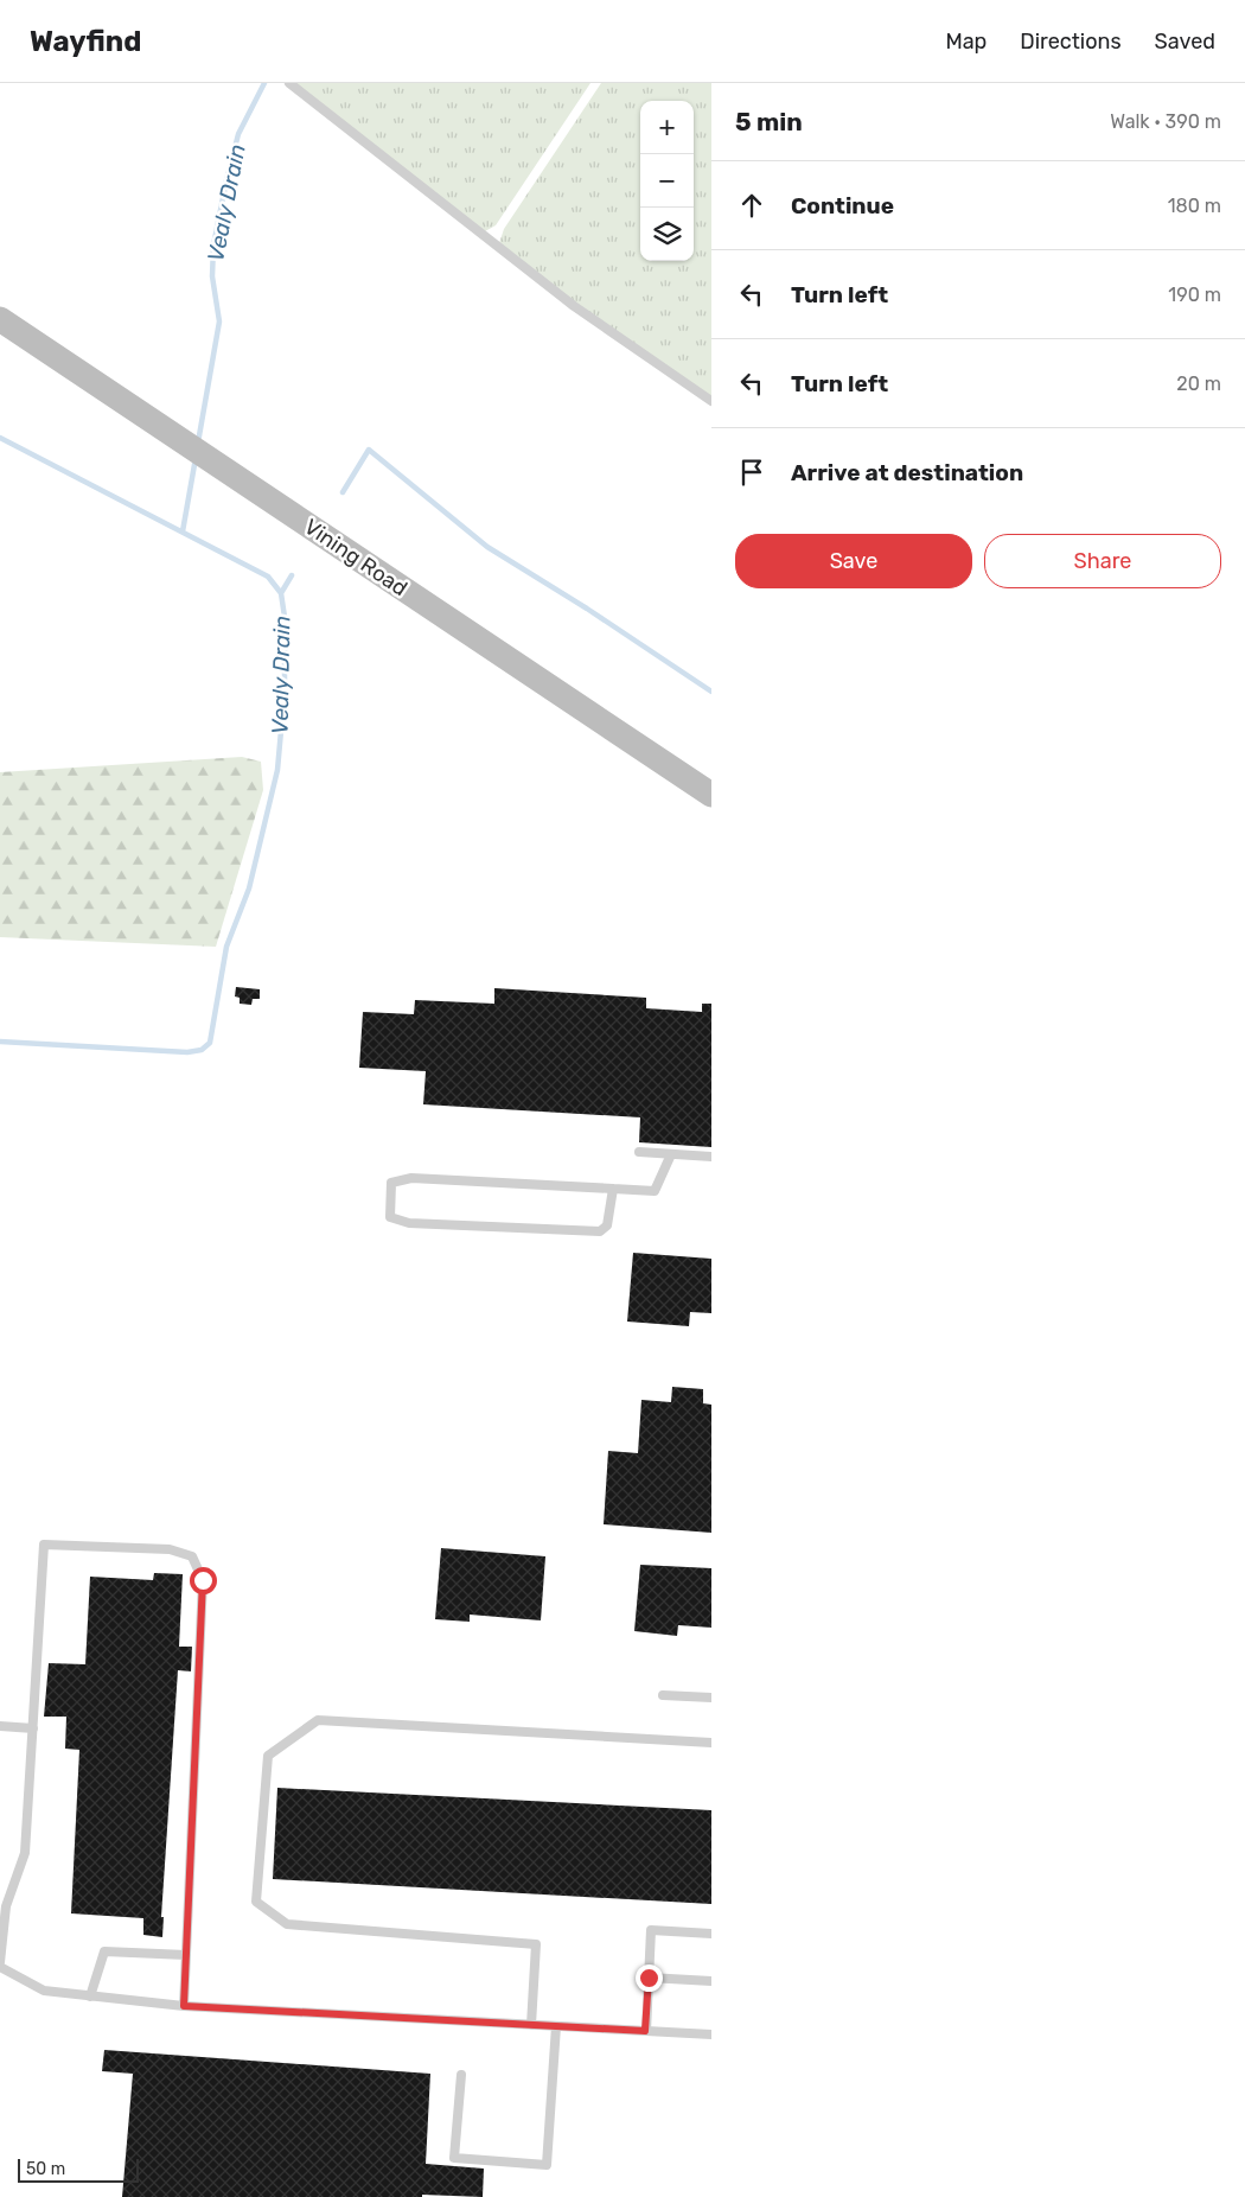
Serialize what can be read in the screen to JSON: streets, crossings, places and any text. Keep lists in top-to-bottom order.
{
  "streets": {
    "main road": ["Vining Road"]
  },
  "water": ["Vealy Drain"],
  "scale_bar": "50 m",
  "page": {
    "header": "Wayfind",
    "nav": ["Map", "Directions", "Saved"],
    "heading": ["5 min", "Walk · 390 m"],
    "map_buttons": ["+", "−"],
    "list": [
      ["Continue", "180 m"],
      ["Turn left", "190 m"],
      ["Turn left", "20 m"],
      "Arrive at destination"
    ],
    "buttons": ["Save", "Share"],
    "scale": "50 m"
  }
}
